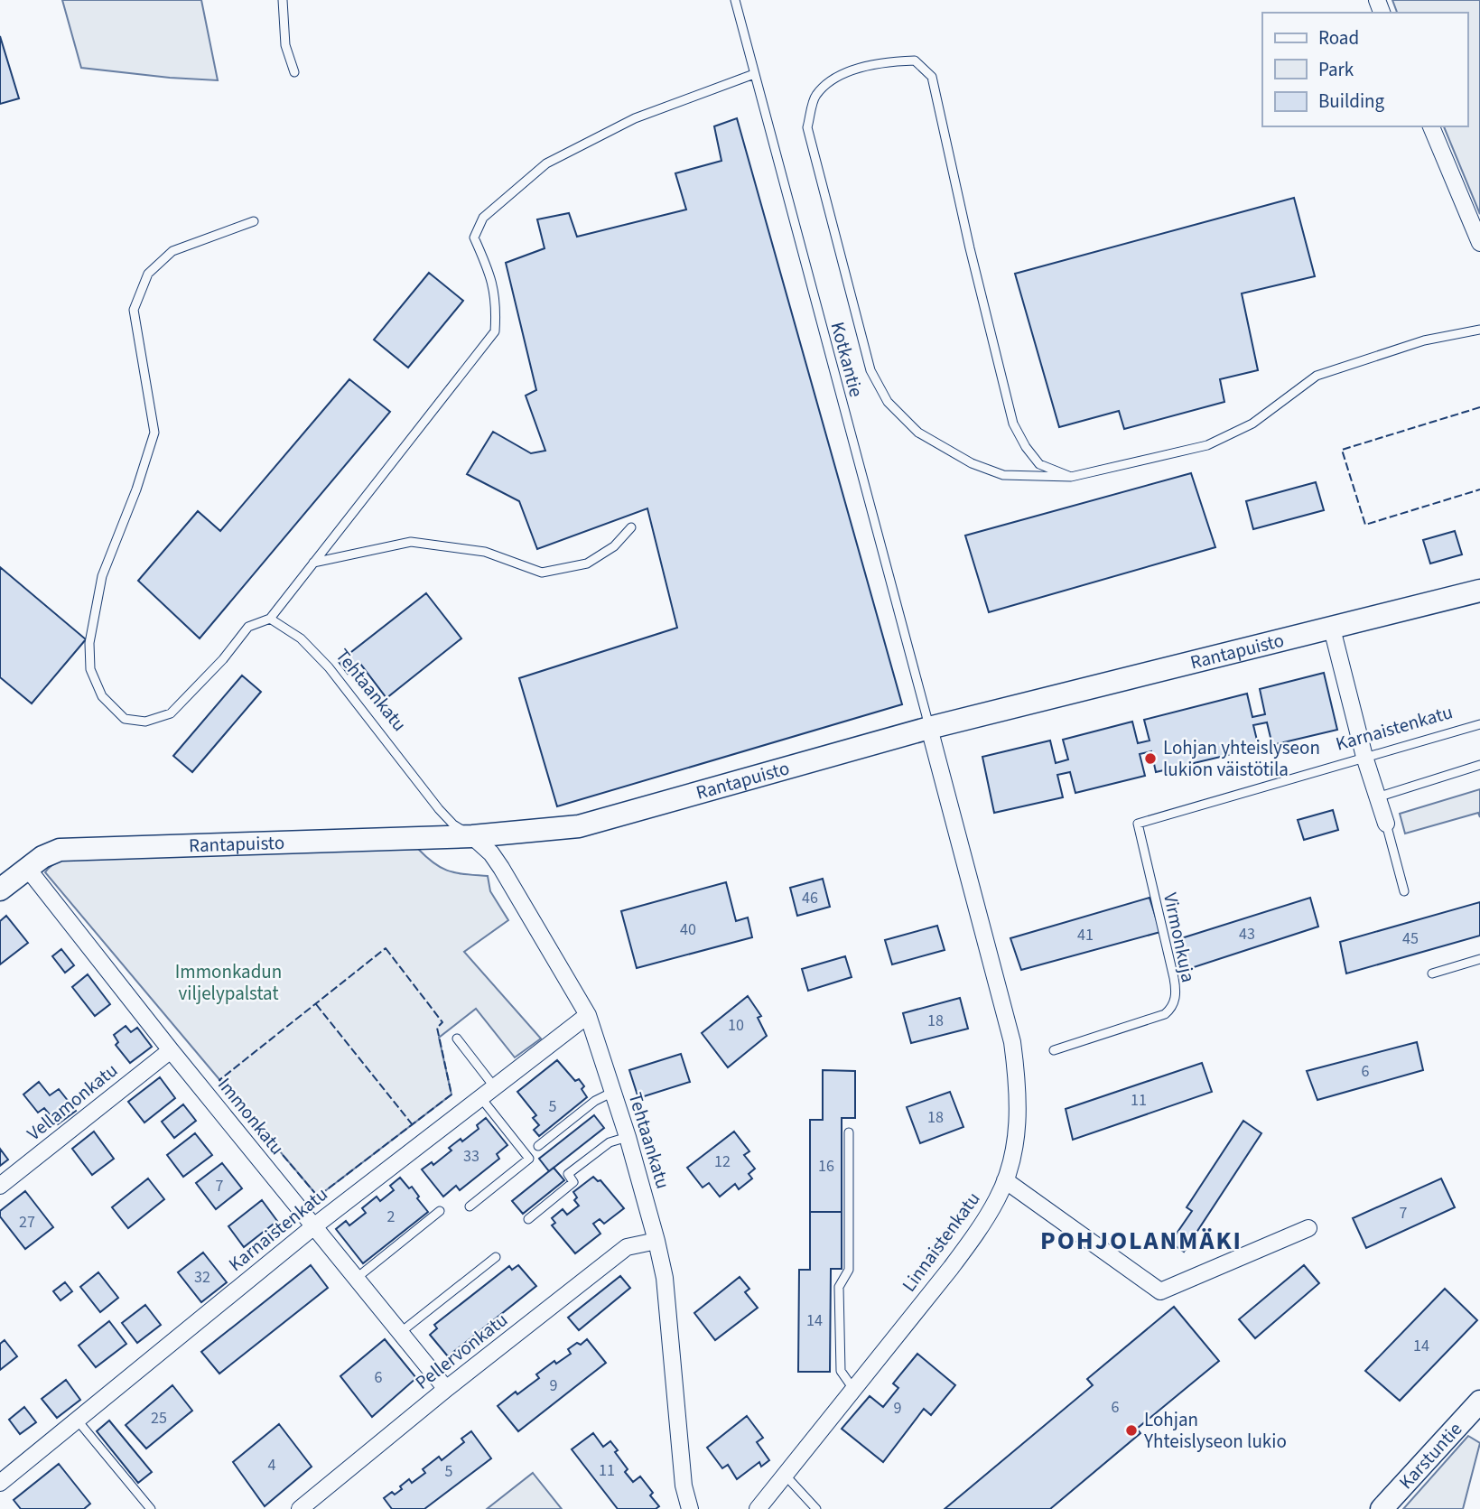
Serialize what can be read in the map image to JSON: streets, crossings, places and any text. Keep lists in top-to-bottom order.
{
  "streets": {
    "street": [
      "Rantapuisto",
      "Tehtaankatu",
      "Karnaistenkatu",
      "Vellamonkatu",
      "Immonkatu",
      "Linnaistenkatu",
      "Pellervonkatu",
      "Karstuntie"
    ],
    "lane": ["Kotkantie", "Virmonkuja"]
  },
  "crossings": [
    ["Kotkantie", "Rantapuisto"],
    ["Kotkantie", "Linnaistenkatu"],
    ["Rantapuisto", "Tehtaankatu"],
    ["Rantapuisto", "Immonkatu"],
    ["Rantapuisto", "Linnaistenkatu"],
    ["Tehtaankatu", "Karnaistenkatu"],
    ["Tehtaankatu", "Pellervonkatu"],
    ["Karnaistenkatu", "Virmonkuja"],
    ["Karnaistenkatu", "Immonkatu"],
    ["Vellamonkatu", "Immonkatu"],
    ["Immonkatu", "Pellervonkatu"]
  ],
  "districts": ["POHJOLANMÄKI"],
  "parks": ["Immonkadun viljelypalstat"],
  "places": ["Lohjan yhteislyseon lukion väistötila", "Lohjan Yhteislyseon lukio"],
  "house_numbers": [
    "46",
    "40",
    "43",
    "41",
    "45",
    "18",
    "10",
    "6",
    "11",
    "5",
    "18",
    "33",
    "12",
    "16",
    "7",
    "7",
    "2",
    "27",
    "32",
    "14",
    "14",
    "6",
    "9",
    "6",
    "9",
    "25",
    "4",
    "11",
    "5"
  ],
  "legend": ["Road", "Park", "Building"]
}
